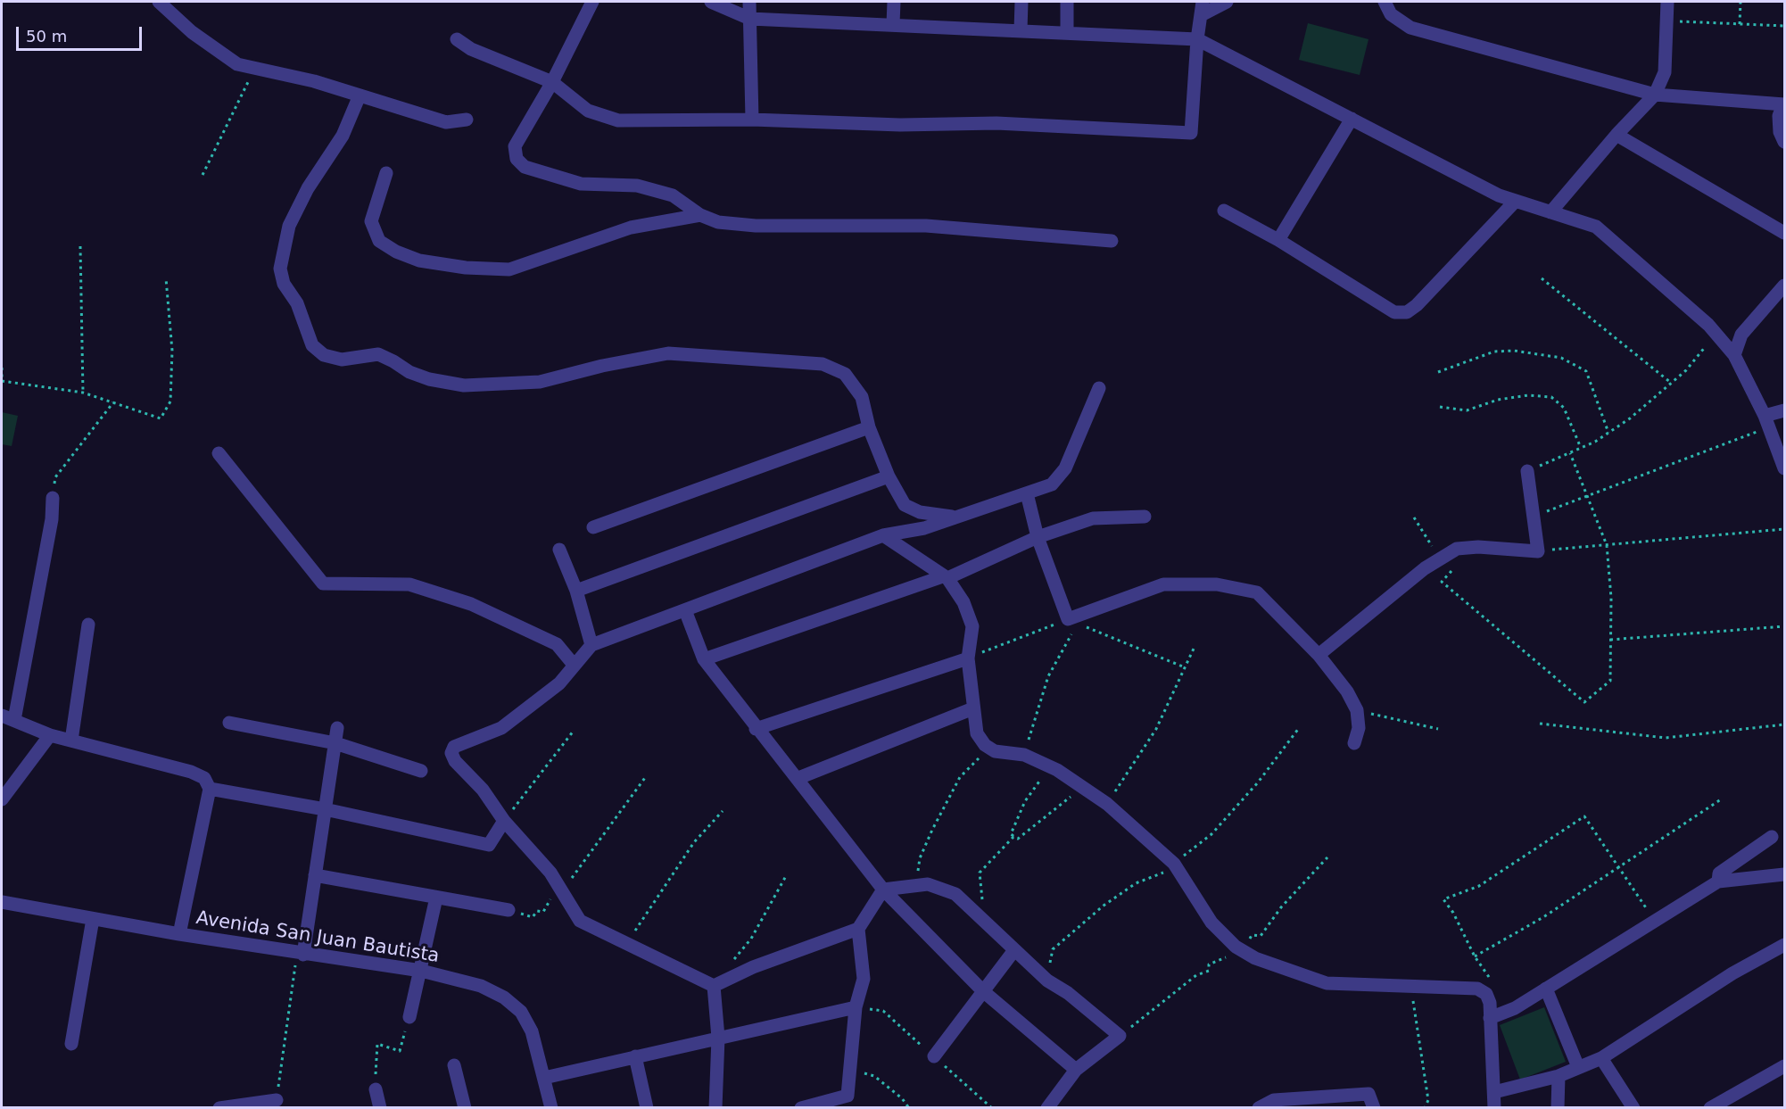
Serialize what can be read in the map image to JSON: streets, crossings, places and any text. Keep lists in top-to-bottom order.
{
  "streets": {
    "street": ["Avenida San Juan Bautista"]
  },
  "scale_bar": "50 m"
}
